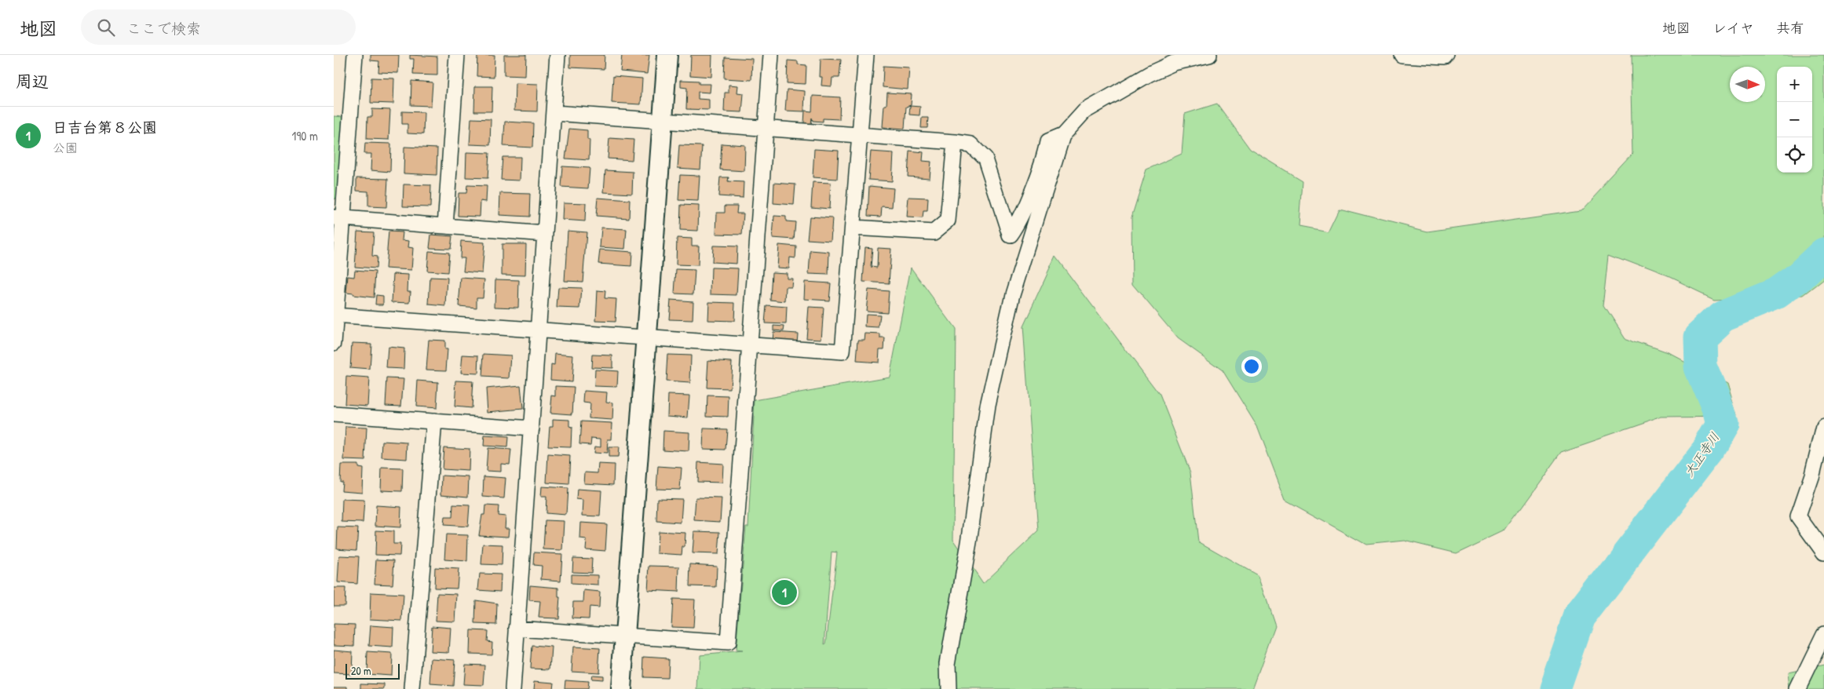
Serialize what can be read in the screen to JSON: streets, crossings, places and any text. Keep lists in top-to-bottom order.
{
  "water": ["大正寺川"],
  "scale_bar": "20 m",
  "north": "right",
  "page": {
    "header": "地図",
    "search": "ここで検索",
    "nav": ["地図", "レイヤ", "共有"],
    "heading": "周辺",
    "map_buttons": ["+", "−"],
    "list": [
      {
        "mark": "1",
        "name": "日吉台第８公園",
        "note": "公園",
        "value": "190 m"
      }
    ],
    "pins": "1",
    "scale": "20 m"
  }
}
